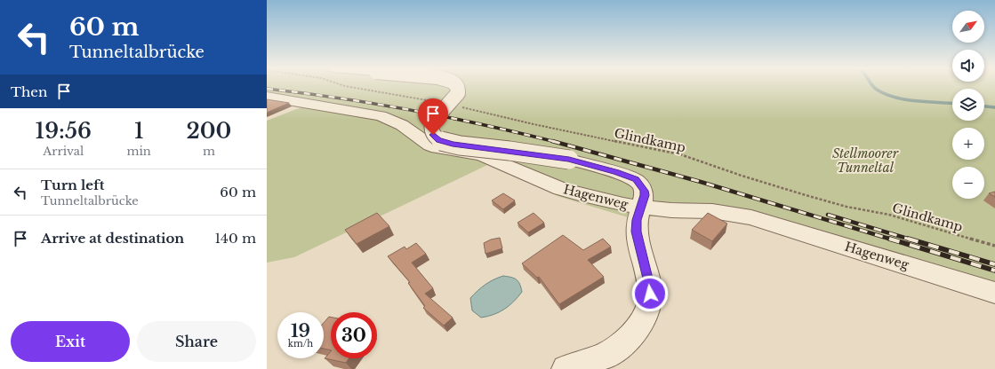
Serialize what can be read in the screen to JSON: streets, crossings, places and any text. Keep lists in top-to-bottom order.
{
  "streets": {
    "street": ["Hagenweg"],
    "path": ["Glindkamp"]
  },
  "parks": ["Stellmoorer Tunneltal"],
  "north": "top right",
  "page": {
    "turn": ["60 m", "Tunneltalbrücke"],
    "map_buttons": ["+", "−"],
    "then": "Then",
    "eta": [
      "19:56",
      "Arrival",
      "1",
      "min",
      "200",
      "m"
    ],
    "list": [
      {
        "name": "Turn left",
        "note": "Tunneltalbrücke",
        "value": "60 m"
      },
      {
        "name": "Arrive at destination",
        "value": "140 m"
      }
    ],
    "speed": "19 km/h",
    "limit": "30",
    "buttons": ["Exit", "Share"]
  }
}
